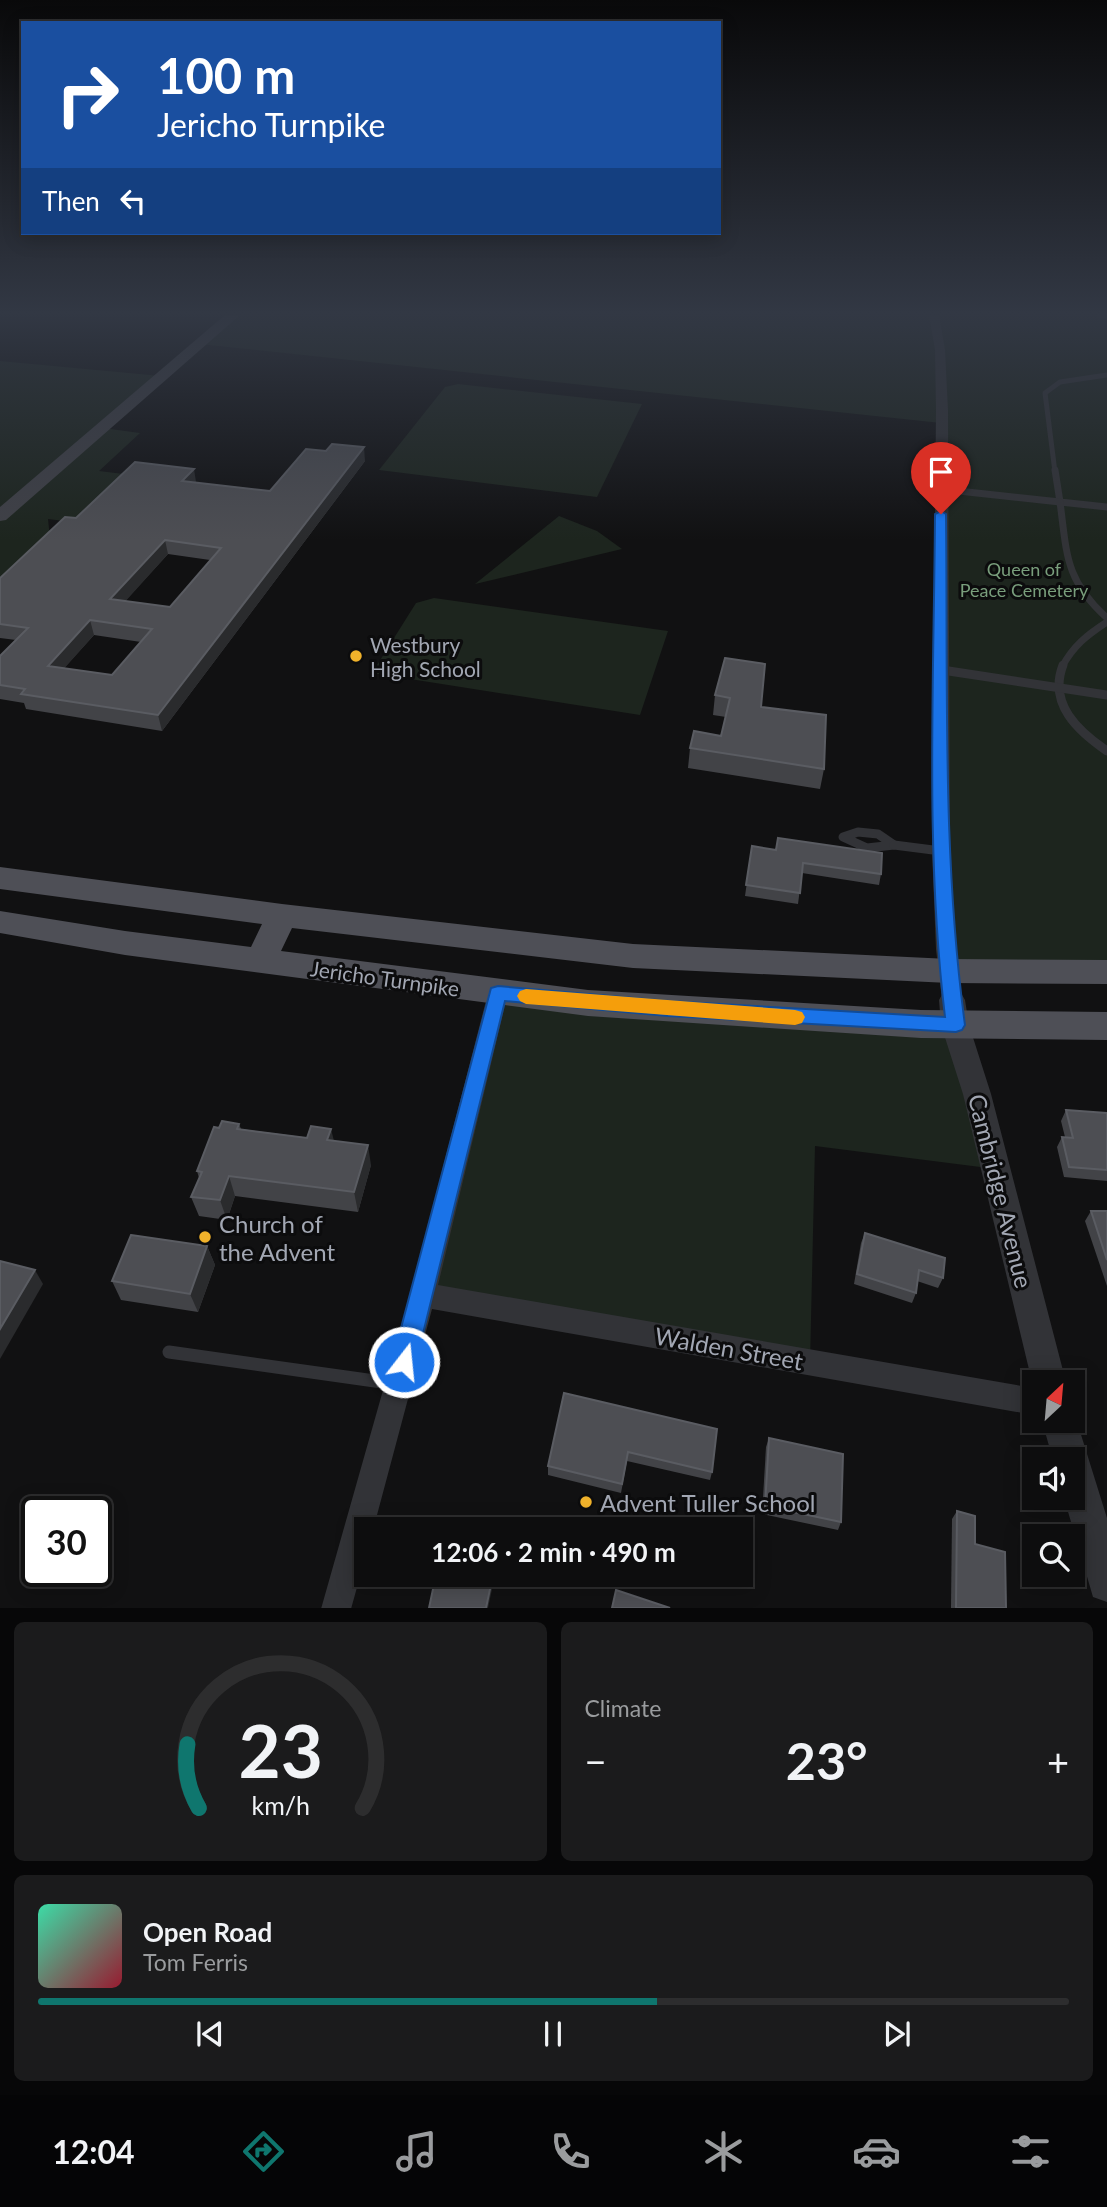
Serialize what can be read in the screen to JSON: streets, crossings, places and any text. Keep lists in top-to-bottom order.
{
  "streets": {
    "main road": ["Jericho Turnpike"],
    "street": ["Cambridge Avenue", "Walden Street"]
  },
  "crossings": [
    ["Jericho Turnpike", "Cambridge Avenue"]
  ],
  "parks": ["Queen of Peace Cemetery"],
  "places": ["Westbury High School", "Church of the Advent", "Advent Tuller School"],
  "north": "top right",
  "page": {
    "turn": ["100 m", "Jericho Turnpike"],
    "then": "Then",
    "limit": "30",
    "trip": "12:06 · 2 min · 490 m",
    "tile": "Climate",
    "heat": ["−", "23°", "+"],
    "song": ["Open Road", "Tom Ferris"],
    "tabs": "12:04",
    "gauge": ["23", "km/h"]
  }
}
